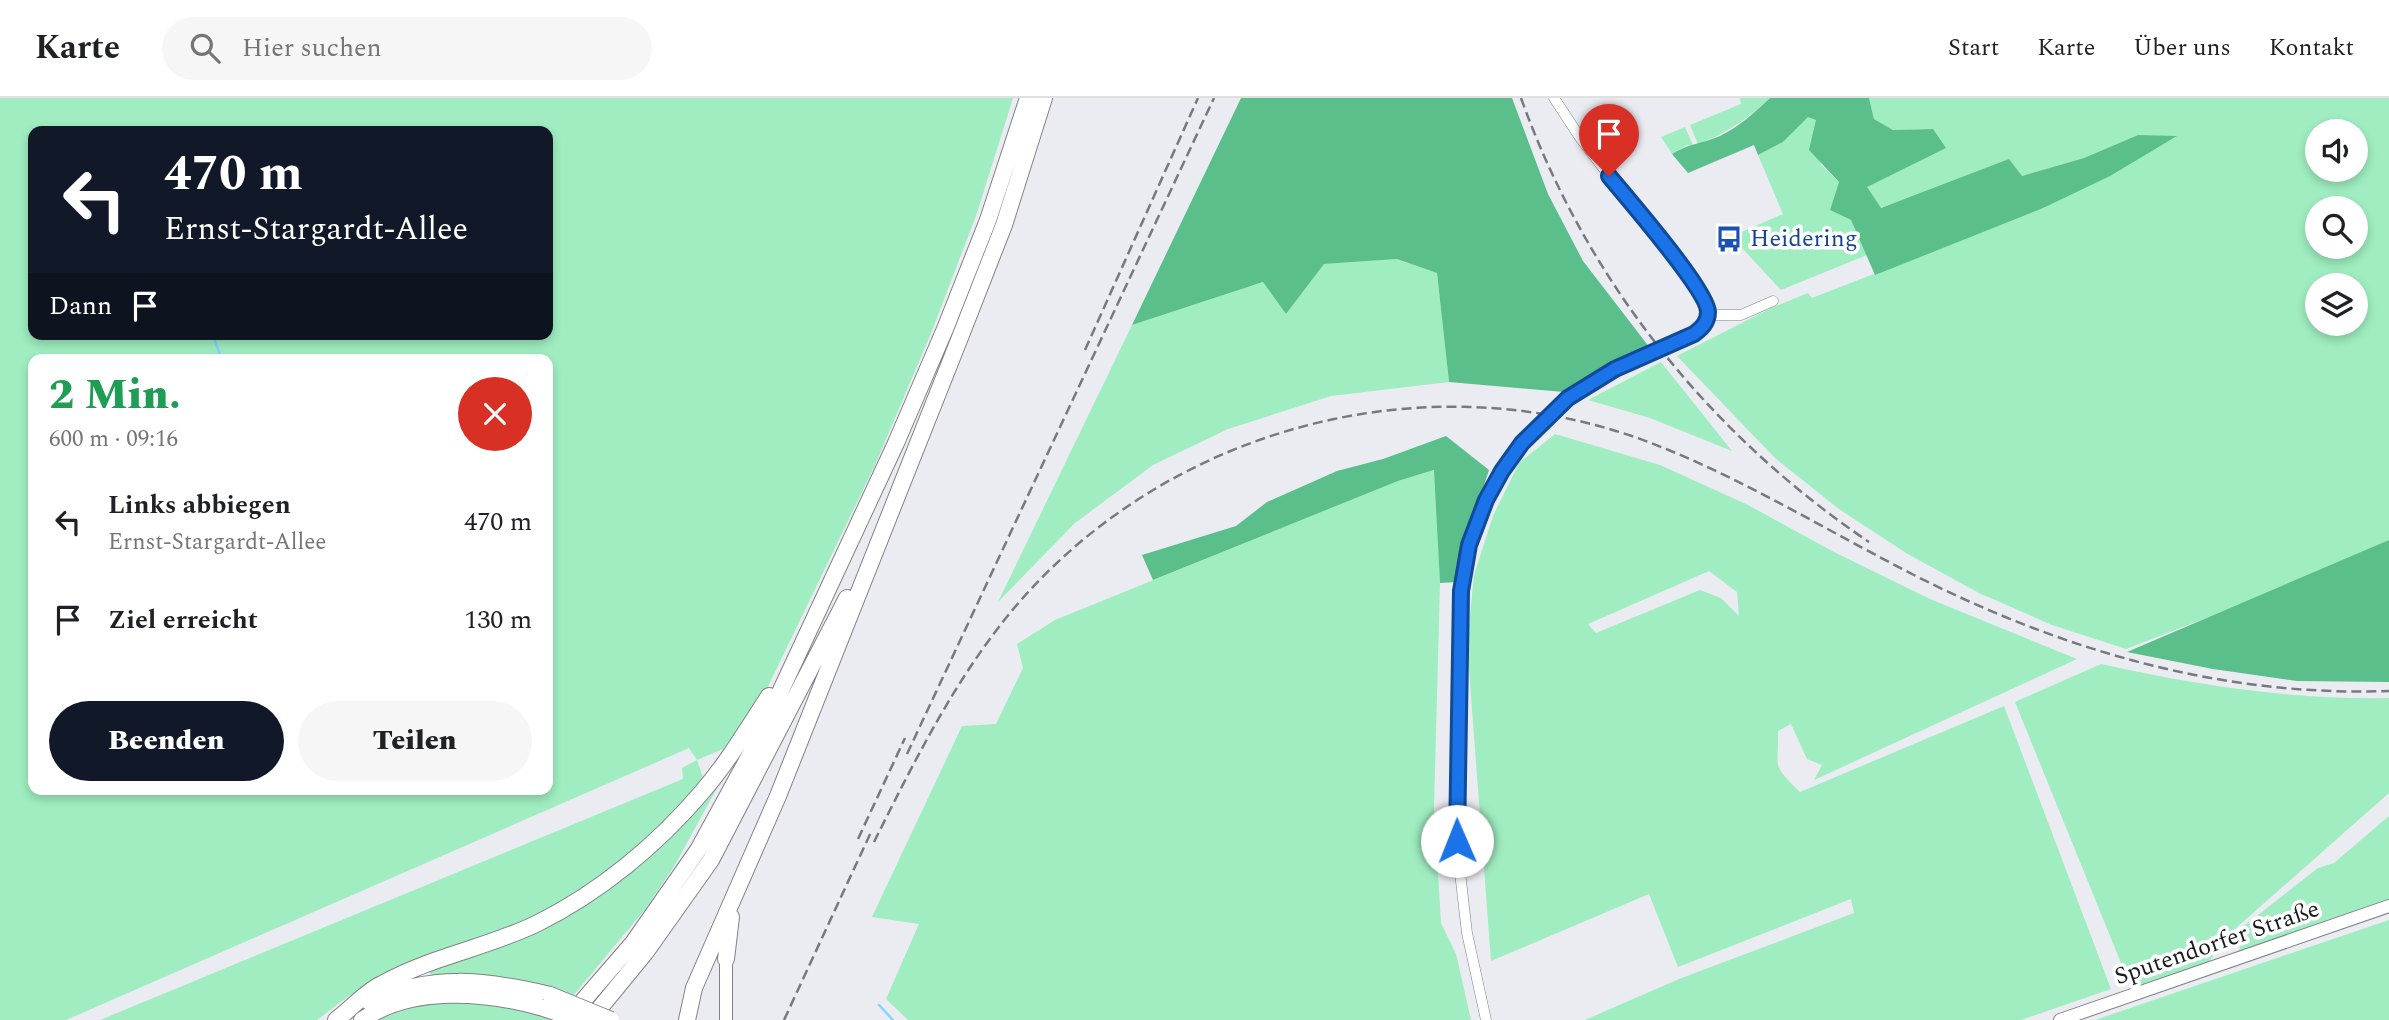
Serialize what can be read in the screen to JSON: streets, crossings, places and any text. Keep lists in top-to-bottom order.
{
  "streets": {
    "main road": ["Sputendorfer Straße"]
  },
  "places": {
    "bus stop": ["Heidering"]
  },
  "page": {
    "header": "Karte",
    "search": "Hier suchen",
    "nav": [
      "Start",
      "Karte",
      "Über uns",
      "Kontakt"
    ],
    "turn": ["470 m", "Ernst-Stargardt-Allee"],
    "then": "Dann",
    "heading": ["2 Min.", "600 m · 09:16"],
    "list": [
      {
        "name": "Links abbiegen",
        "note": "Ernst-Stargardt-Allee",
        "value": "470 m"
      },
      {
        "name": "Ziel erreicht",
        "value": "130 m"
      }
    ],
    "buttons": ["Beenden", "Teilen"]
  }
}
